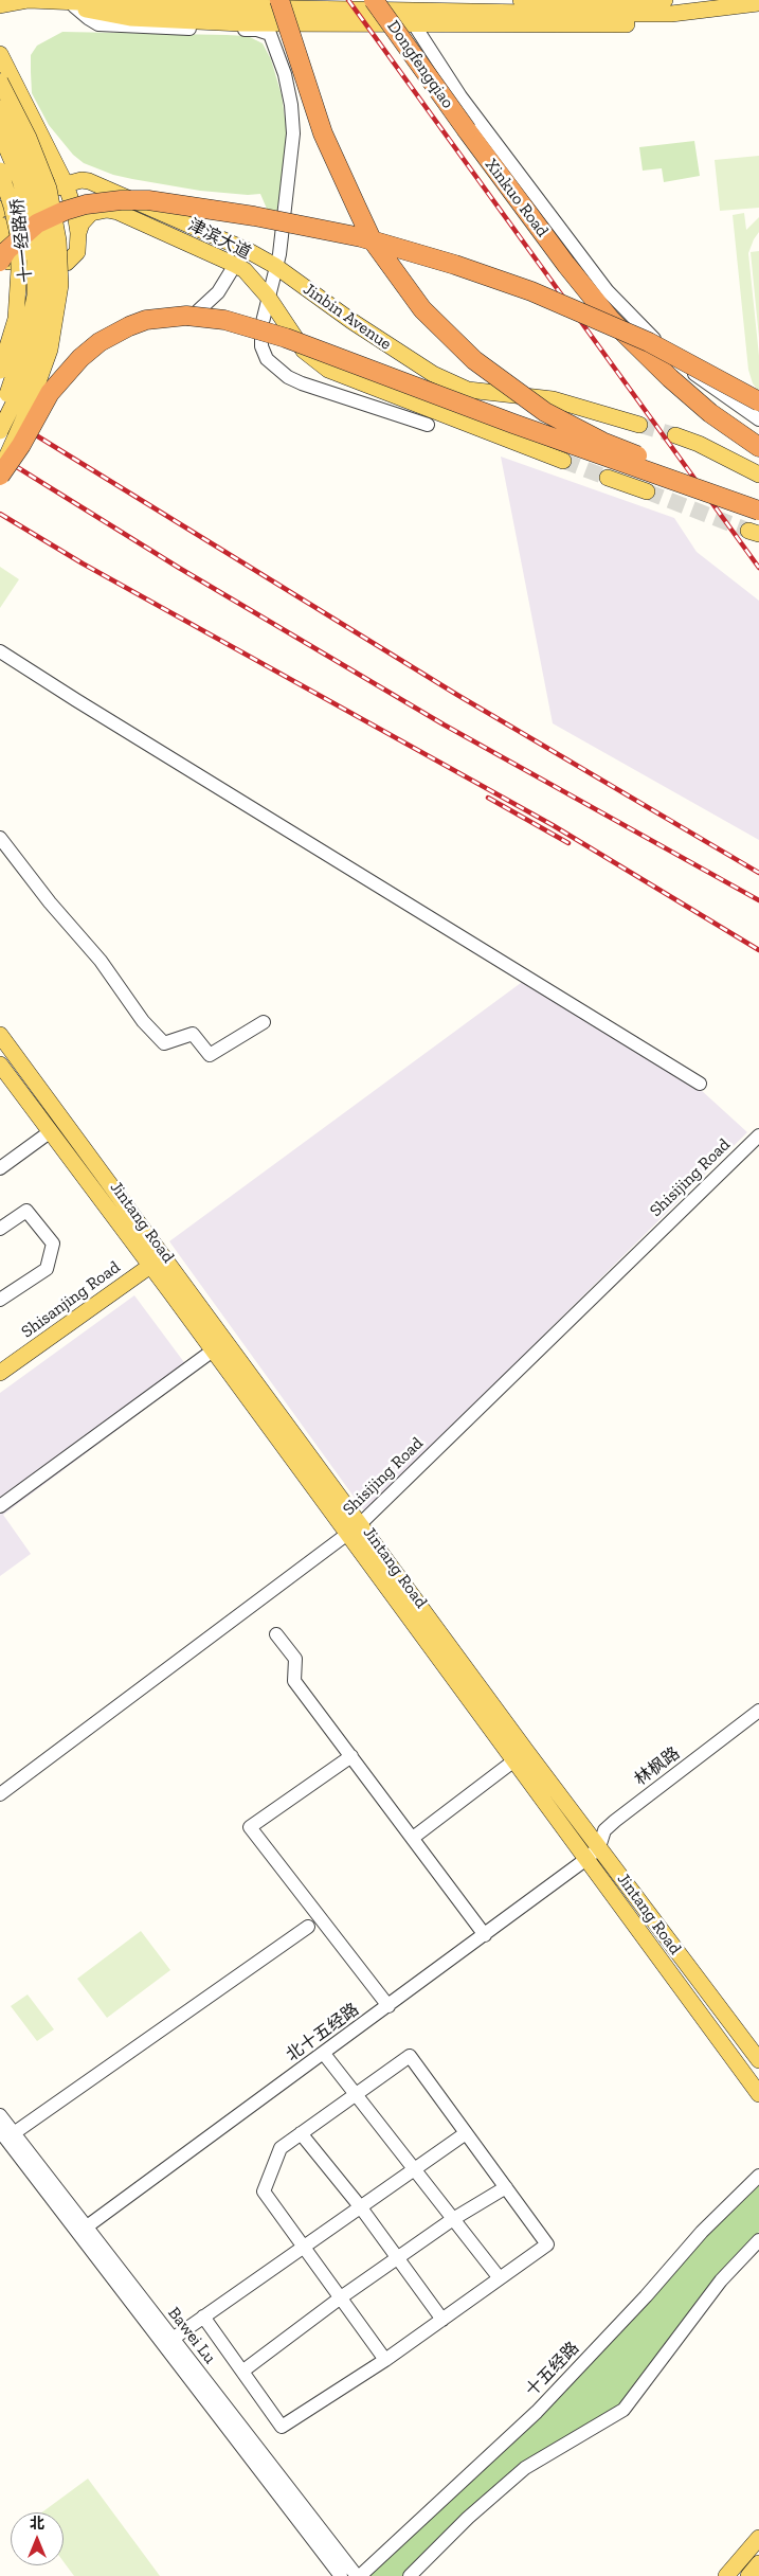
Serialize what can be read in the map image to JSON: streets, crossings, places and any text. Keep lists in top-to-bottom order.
{
  "streets": {
    "highway": ["Dongfengqiao", "Xinkuo Road"],
    "main road": [
      "津滨大道",
      "十一经路桥",
      "Jinbin Avenue",
      "Jintang Road",
      "Shisanjing Road"
    ],
    "street": [
      "Shisijing Road",
      "林枫路",
      "北十五经路",
      "Bawei Lu",
      "十五经路"
    ]
  },
  "crossings": [
    ["Dongfengqiao", "Xinkuo Road"],
    ["Shisijing Road", "Jintang Road"],
    ["Jintang Road", "Shisanjing Road"],
    ["Jintang Road", "林枫路"],
    ["Jintang Road", "北十五经路"],
    ["林枫路", "北十五经路"],
    ["北十五经路", "Bawei Lu"],
    ["Bawei Lu", "十五经路"]
  ],
  "north": "top"
}
